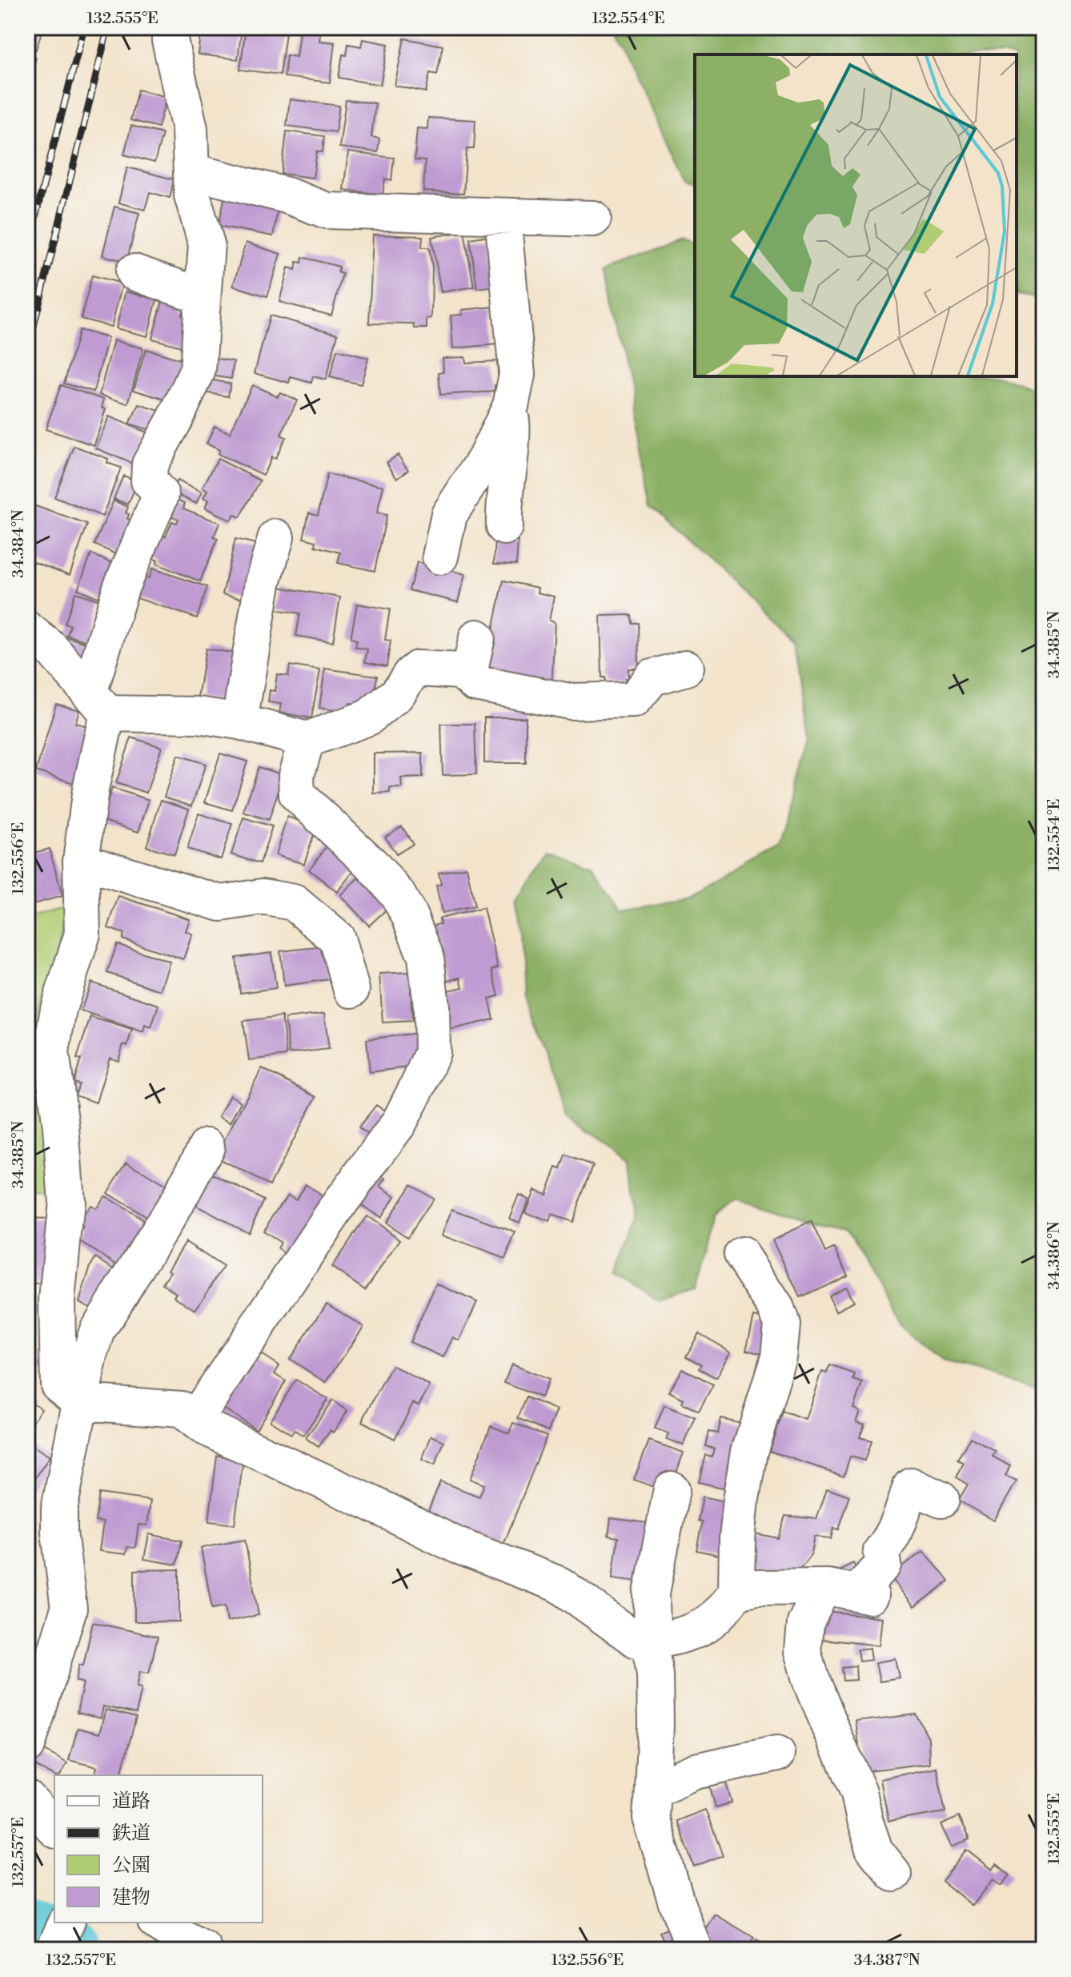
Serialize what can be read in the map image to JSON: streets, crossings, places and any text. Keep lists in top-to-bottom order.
{
  "legend": [
    "道路",
    "鉄道",
    "公園",
    "建物"
  ],
  "coordinates": [
    "132.555°E",
    "132.554°E",
    "34.384°N",
    "34.385°N",
    "132.556°E",
    "34.386°N",
    "132.557°E",
    "34.387°N"
  ]
}
